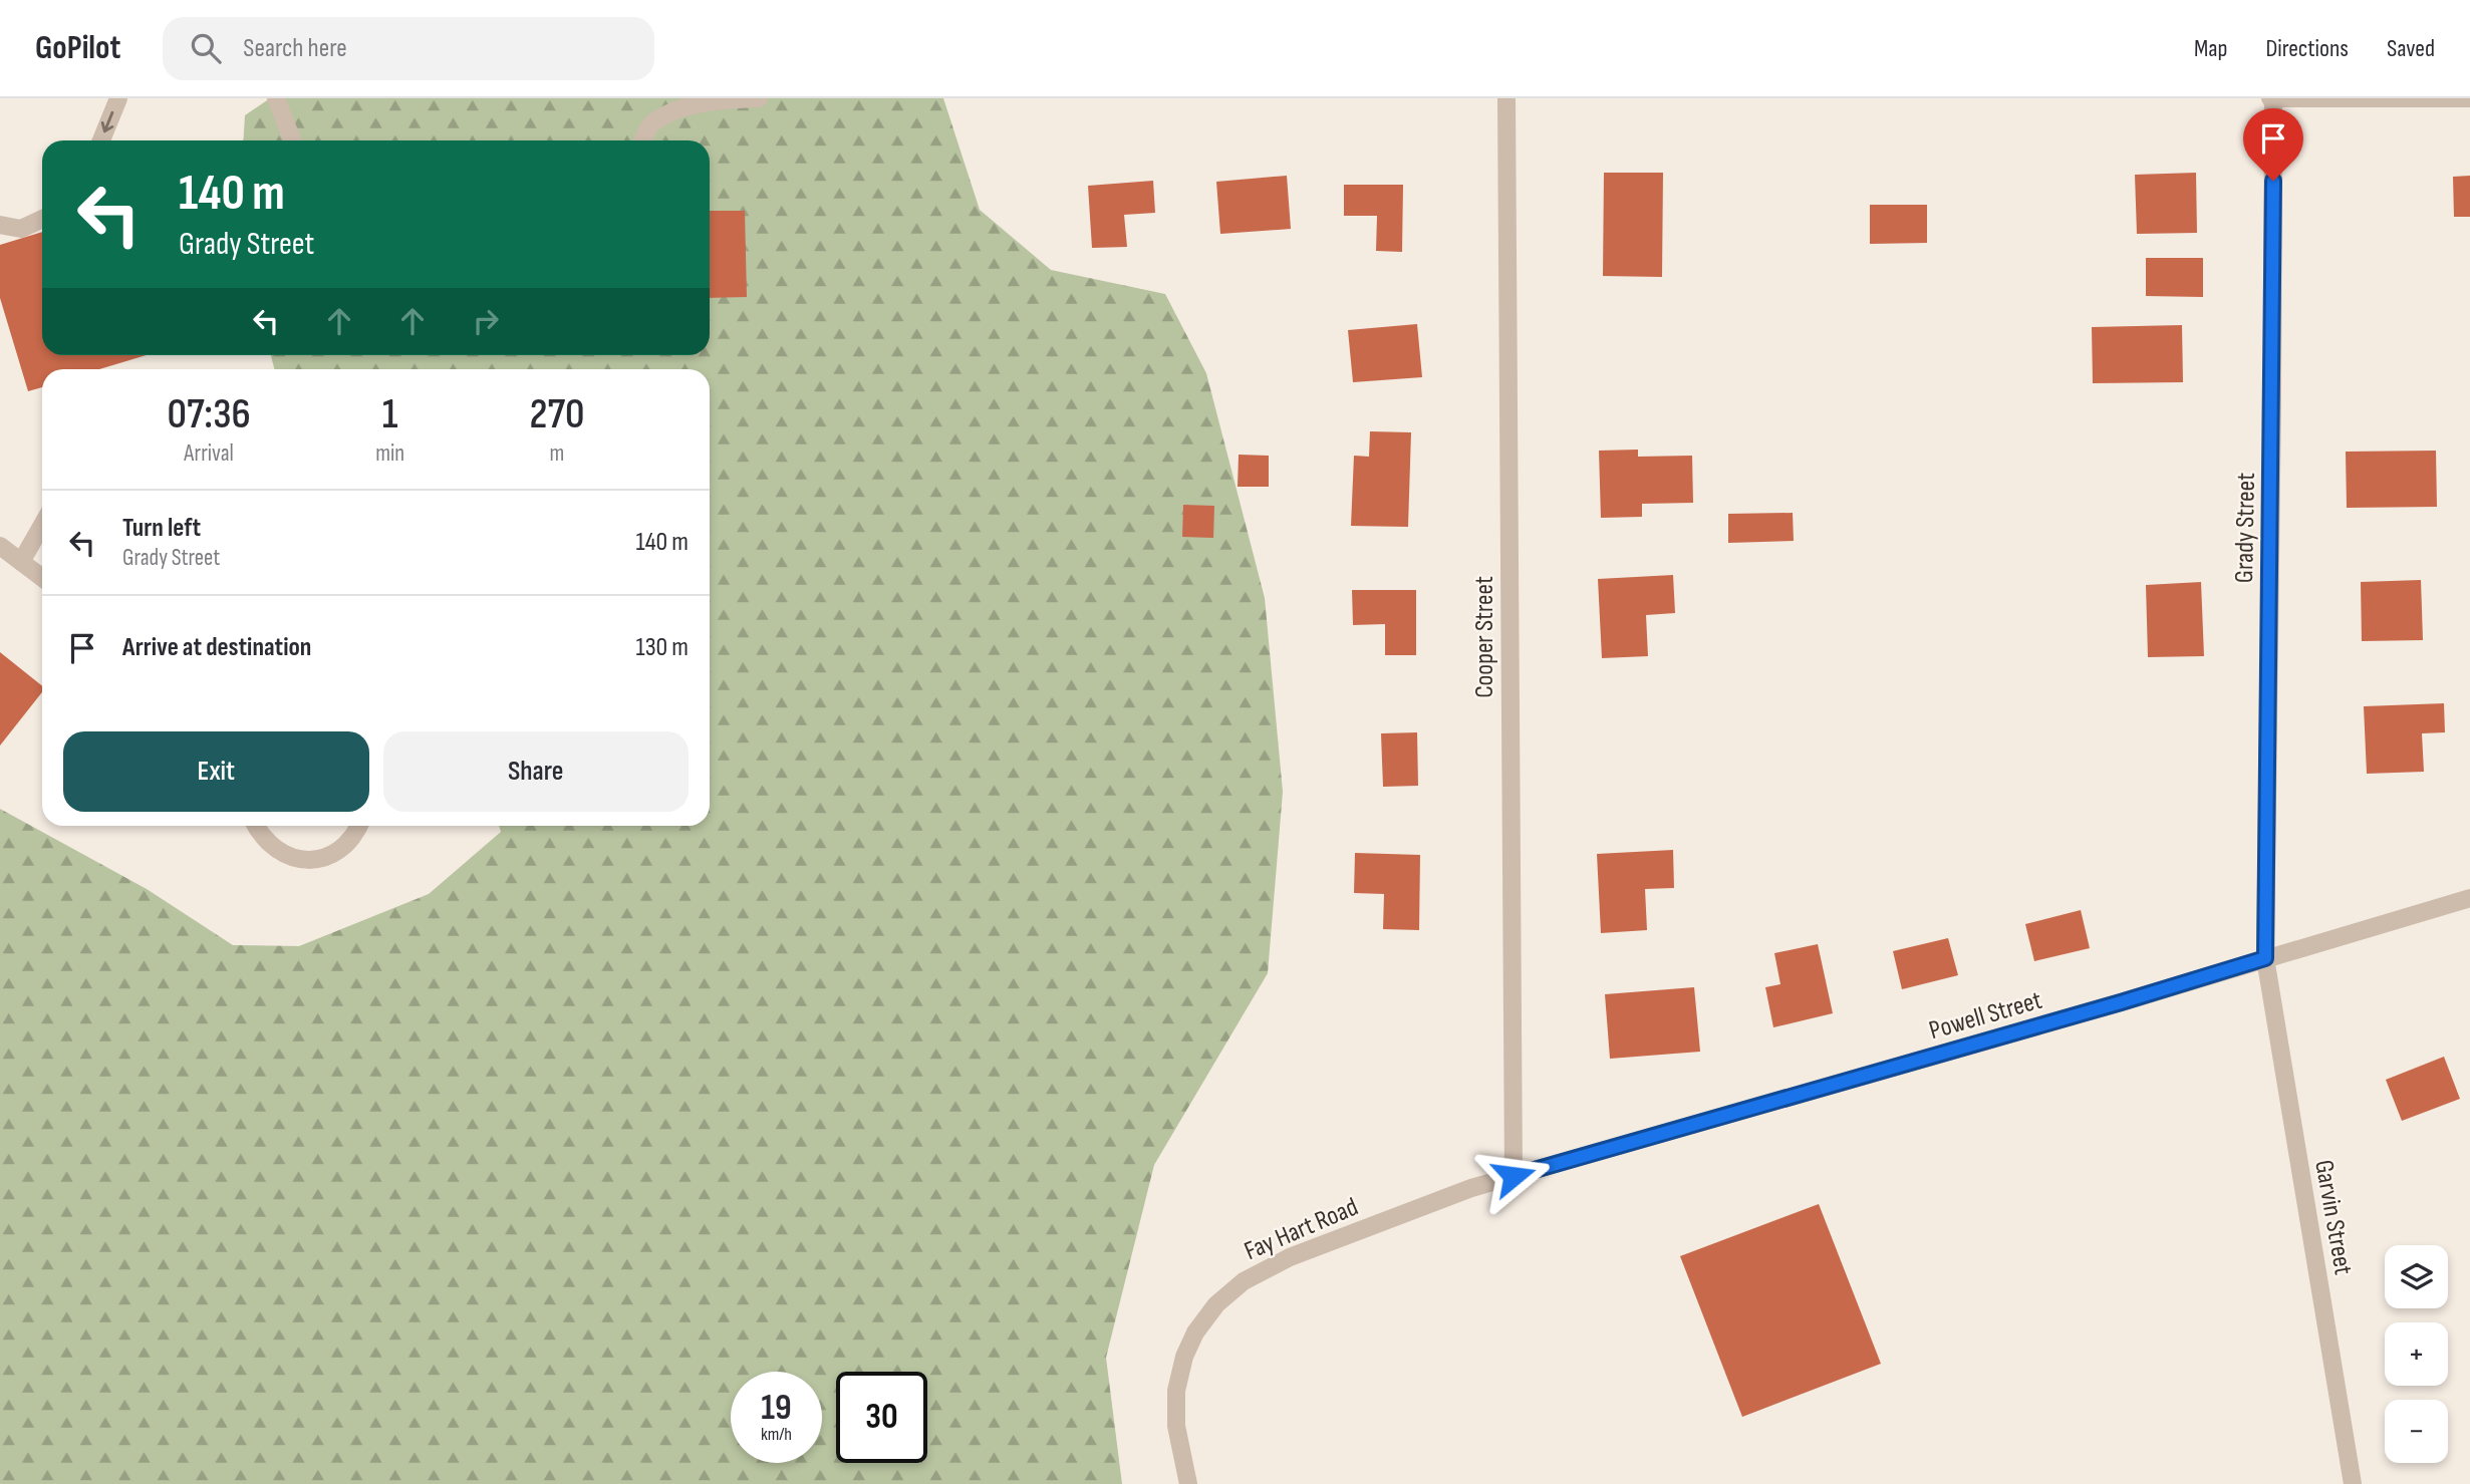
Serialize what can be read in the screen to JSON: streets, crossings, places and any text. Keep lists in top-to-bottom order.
{
  "streets": {
    "street": [
      "Grady Street",
      "Cooper Street",
      "Powell Street",
      "Garvin Street",
      "Fay Hart Road"
    ]
  },
  "crossings": [
    ["Grady Street", "Powell Street"],
    ["Grady Street", "Garvin Street"],
    ["Cooper Street", "Powell Street"],
    ["Cooper Street", "Fay Hart Road"],
    ["Powell Street", "Garvin Street"],
    ["Powell Street", "Fay Hart Road"]
  ],
  "page": {
    "header": "GoPilot",
    "search": "Search here",
    "nav": ["Map", "Directions", "Saved"],
    "turn": ["140 m", "Grady Street"],
    "eta": [
      "07:36",
      "Arrival",
      "1",
      "min",
      "270",
      "m"
    ],
    "list": [
      {
        "name": "Turn left",
        "note": "Grady Street",
        "value": "140 m"
      },
      {
        "name": "Arrive at destination",
        "value": "130 m"
      }
    ],
    "buttons": ["Exit", "Share"],
    "map_buttons": ["+", "−"],
    "speed": "19 km/h",
    "limit": "30"
  }
}
